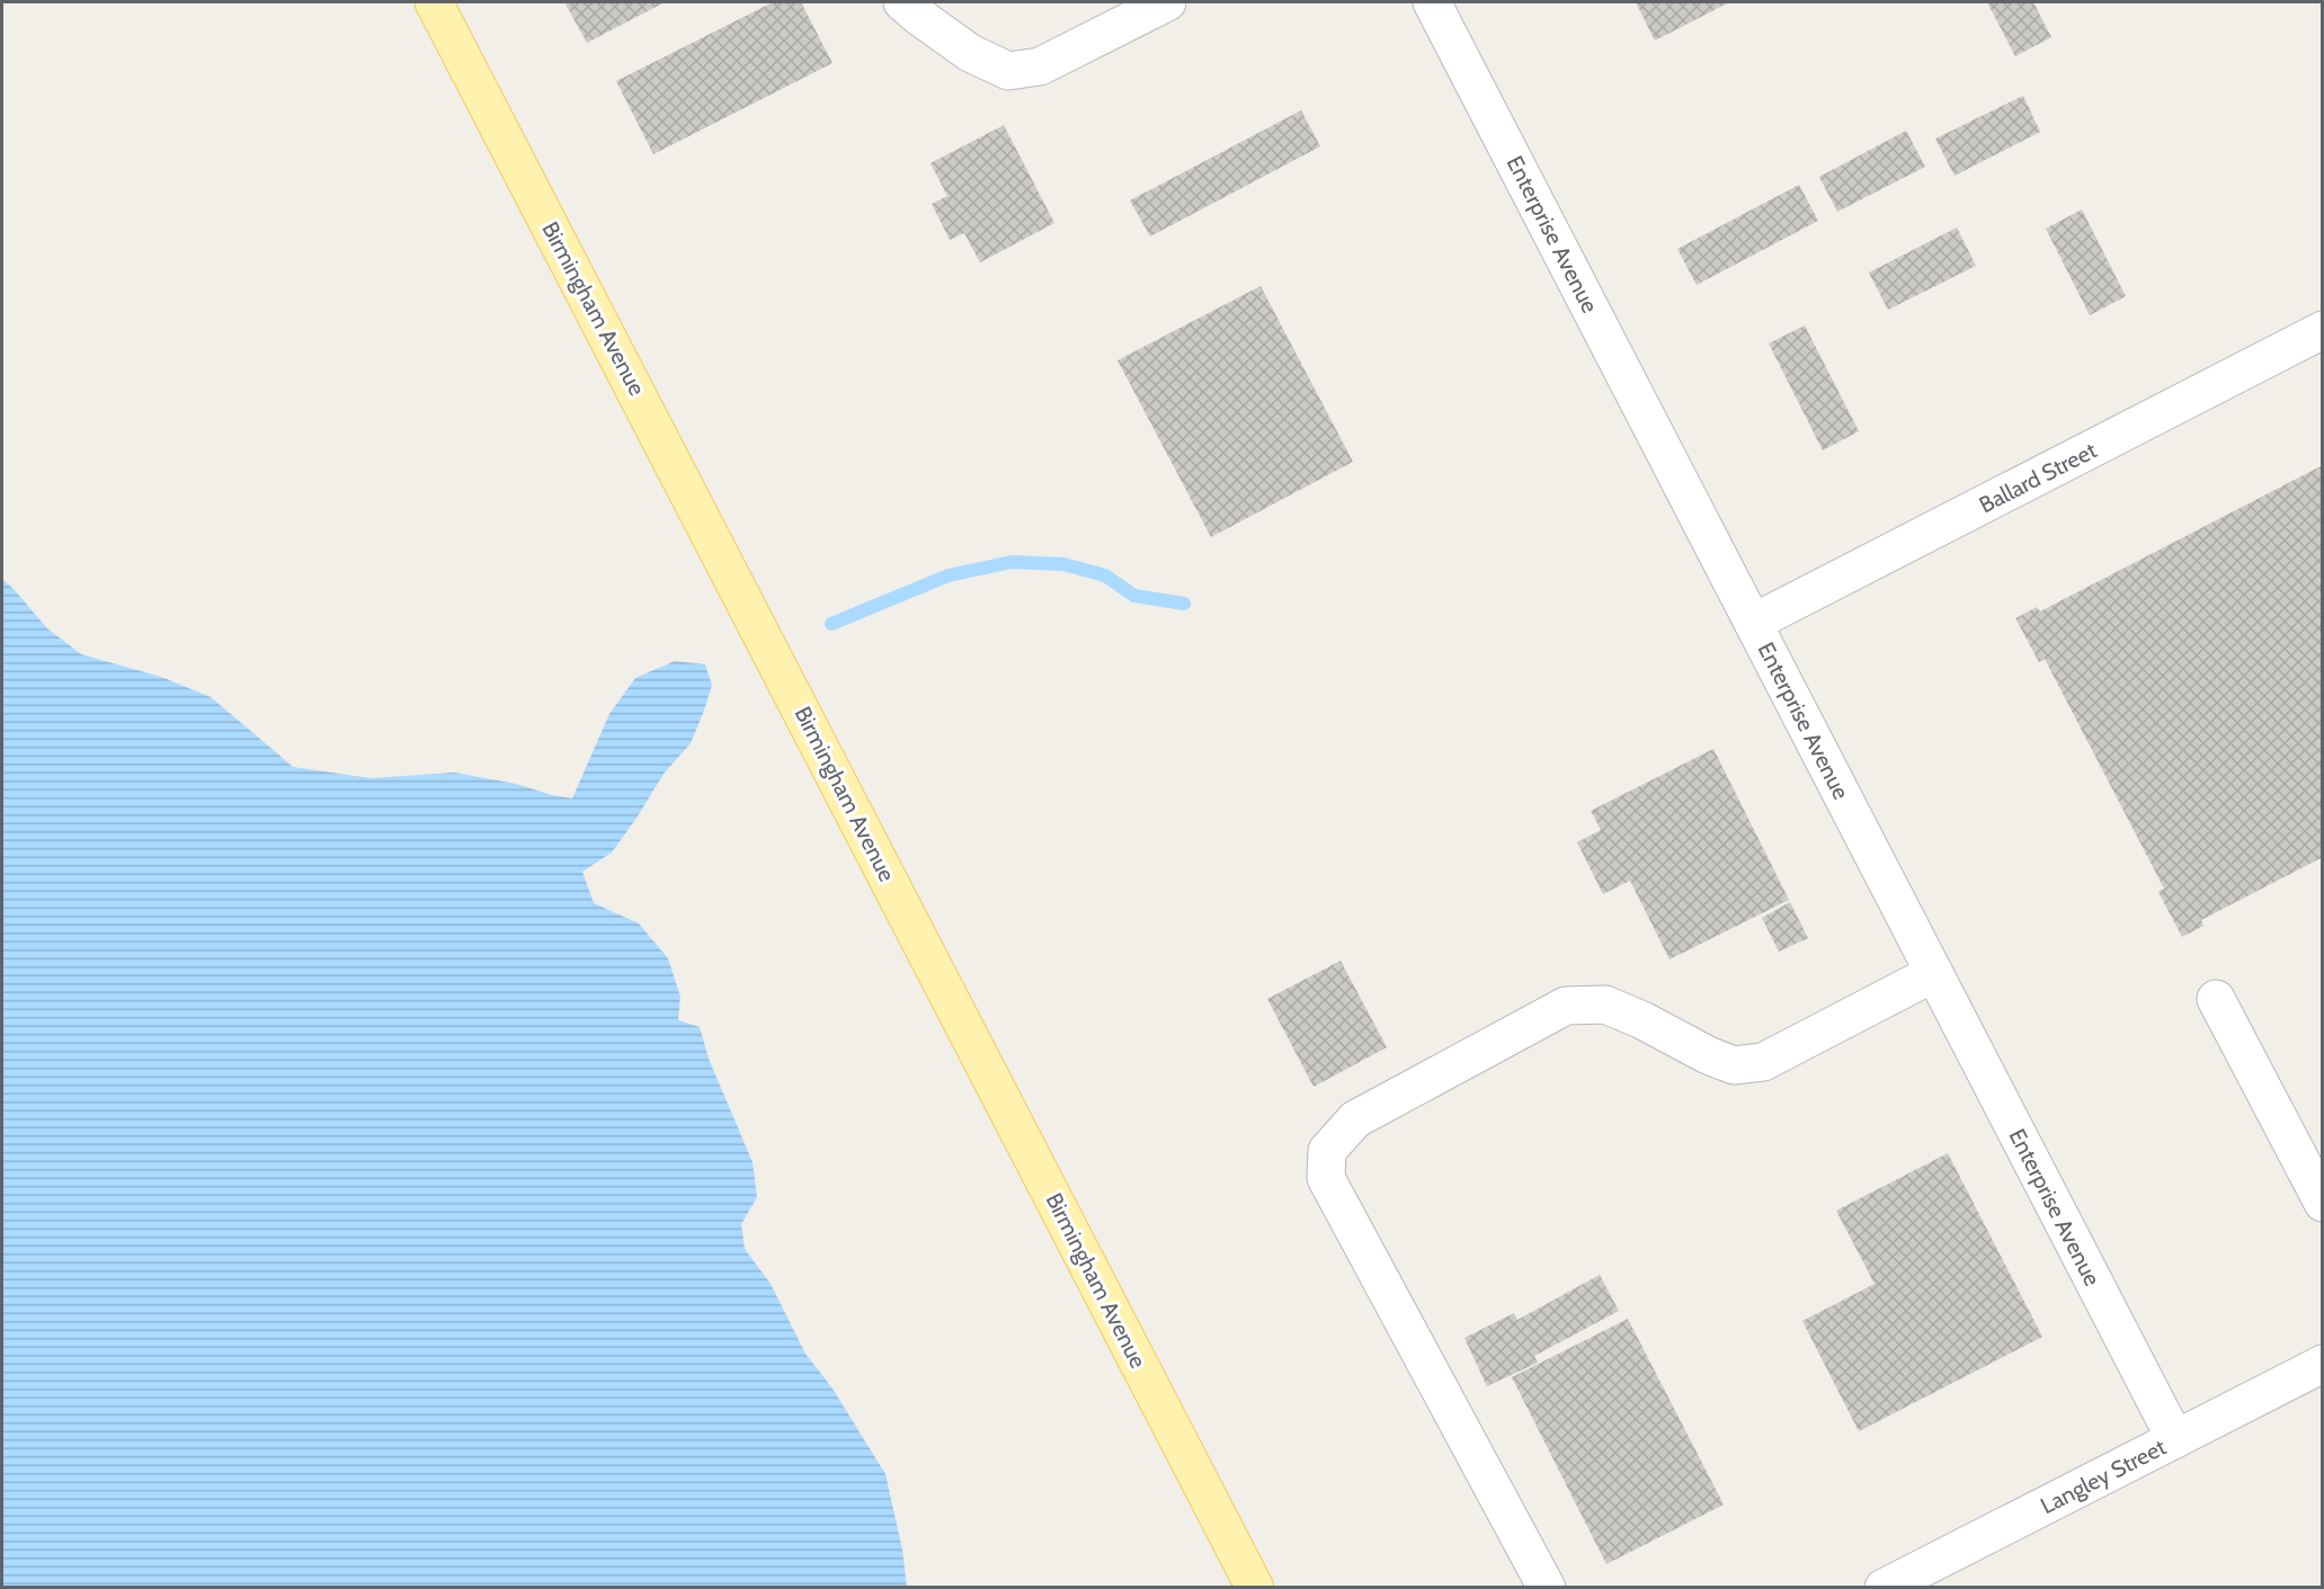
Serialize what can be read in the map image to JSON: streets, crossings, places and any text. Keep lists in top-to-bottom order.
{
  "streets": {
    "main road": ["Birmingham Avenue"],
    "street": ["Enterprise Avenue", "Ballard Street", "Langley Street"]
  },
  "crossings": [
    ["Enterprise Avenue", "Ballard Street"],
    ["Enterprise Avenue", "Langley Street"]
  ]
}
